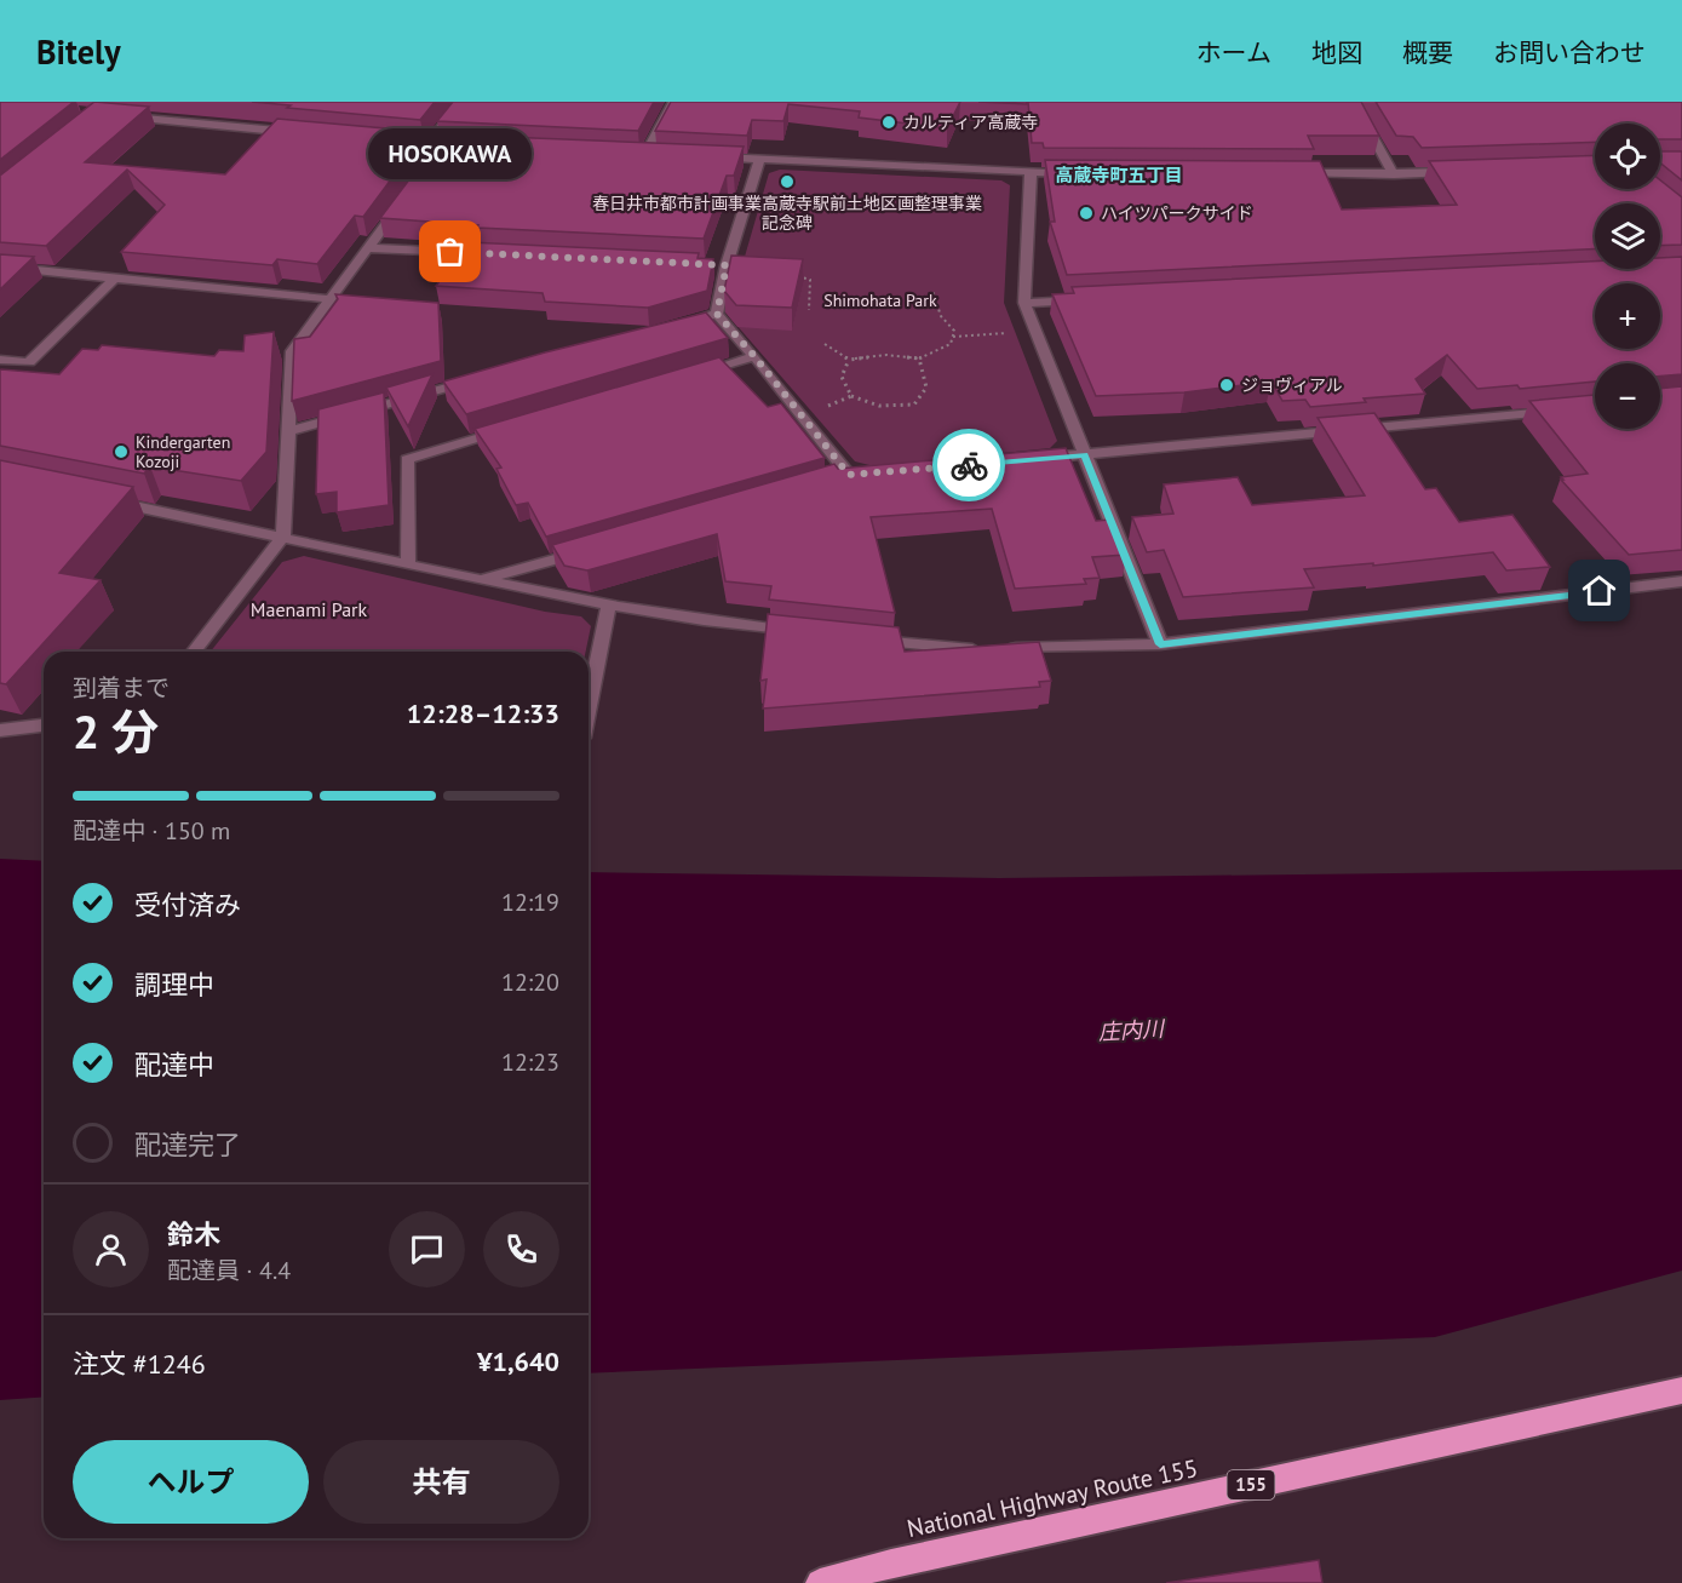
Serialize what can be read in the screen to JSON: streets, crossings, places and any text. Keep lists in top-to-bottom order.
{
  "streets": {
    "highway": ["155", "National Highway Route 155"]
  },
  "districts": ["高蔵寺町五丁目"],
  "water": ["庄内川"],
  "parks": ["Shimohata Park", "Maenami Park"],
  "places": [
    "カルティア高蔵寺",
    "春日井市都市計画事業高蔵寺駅前土地区画整理事業 記念碑",
    "ハイツパークサイド",
    "HOSOKAWA",
    "ジョヴィアル",
    "Kindergarten Kozoji"
  ],
  "page": {
    "header": "Bitely",
    "nav": [
      "ホーム",
      "地図",
      "概要",
      "お問い合わせ"
    ],
    "map_buttons": ["+", "−"],
    "bubble": "HOSOKAWA",
    "heading": ["2 分", "到着まで", "12:28–12:33"],
    "panel": [
      "鈴木",
      "配達員 · 4.4",
      "注文 #1246",
      "¥1,640"
    ],
    "bar": "配達中 · 150 m",
    "list": [
      ["受付済み", "12:19"],
      ["調理中", "12:20"],
      ["配達中", "12:23"],
      "配達完了"
    ],
    "buttons": ["ヘルプ", "共有"]
  }
}
